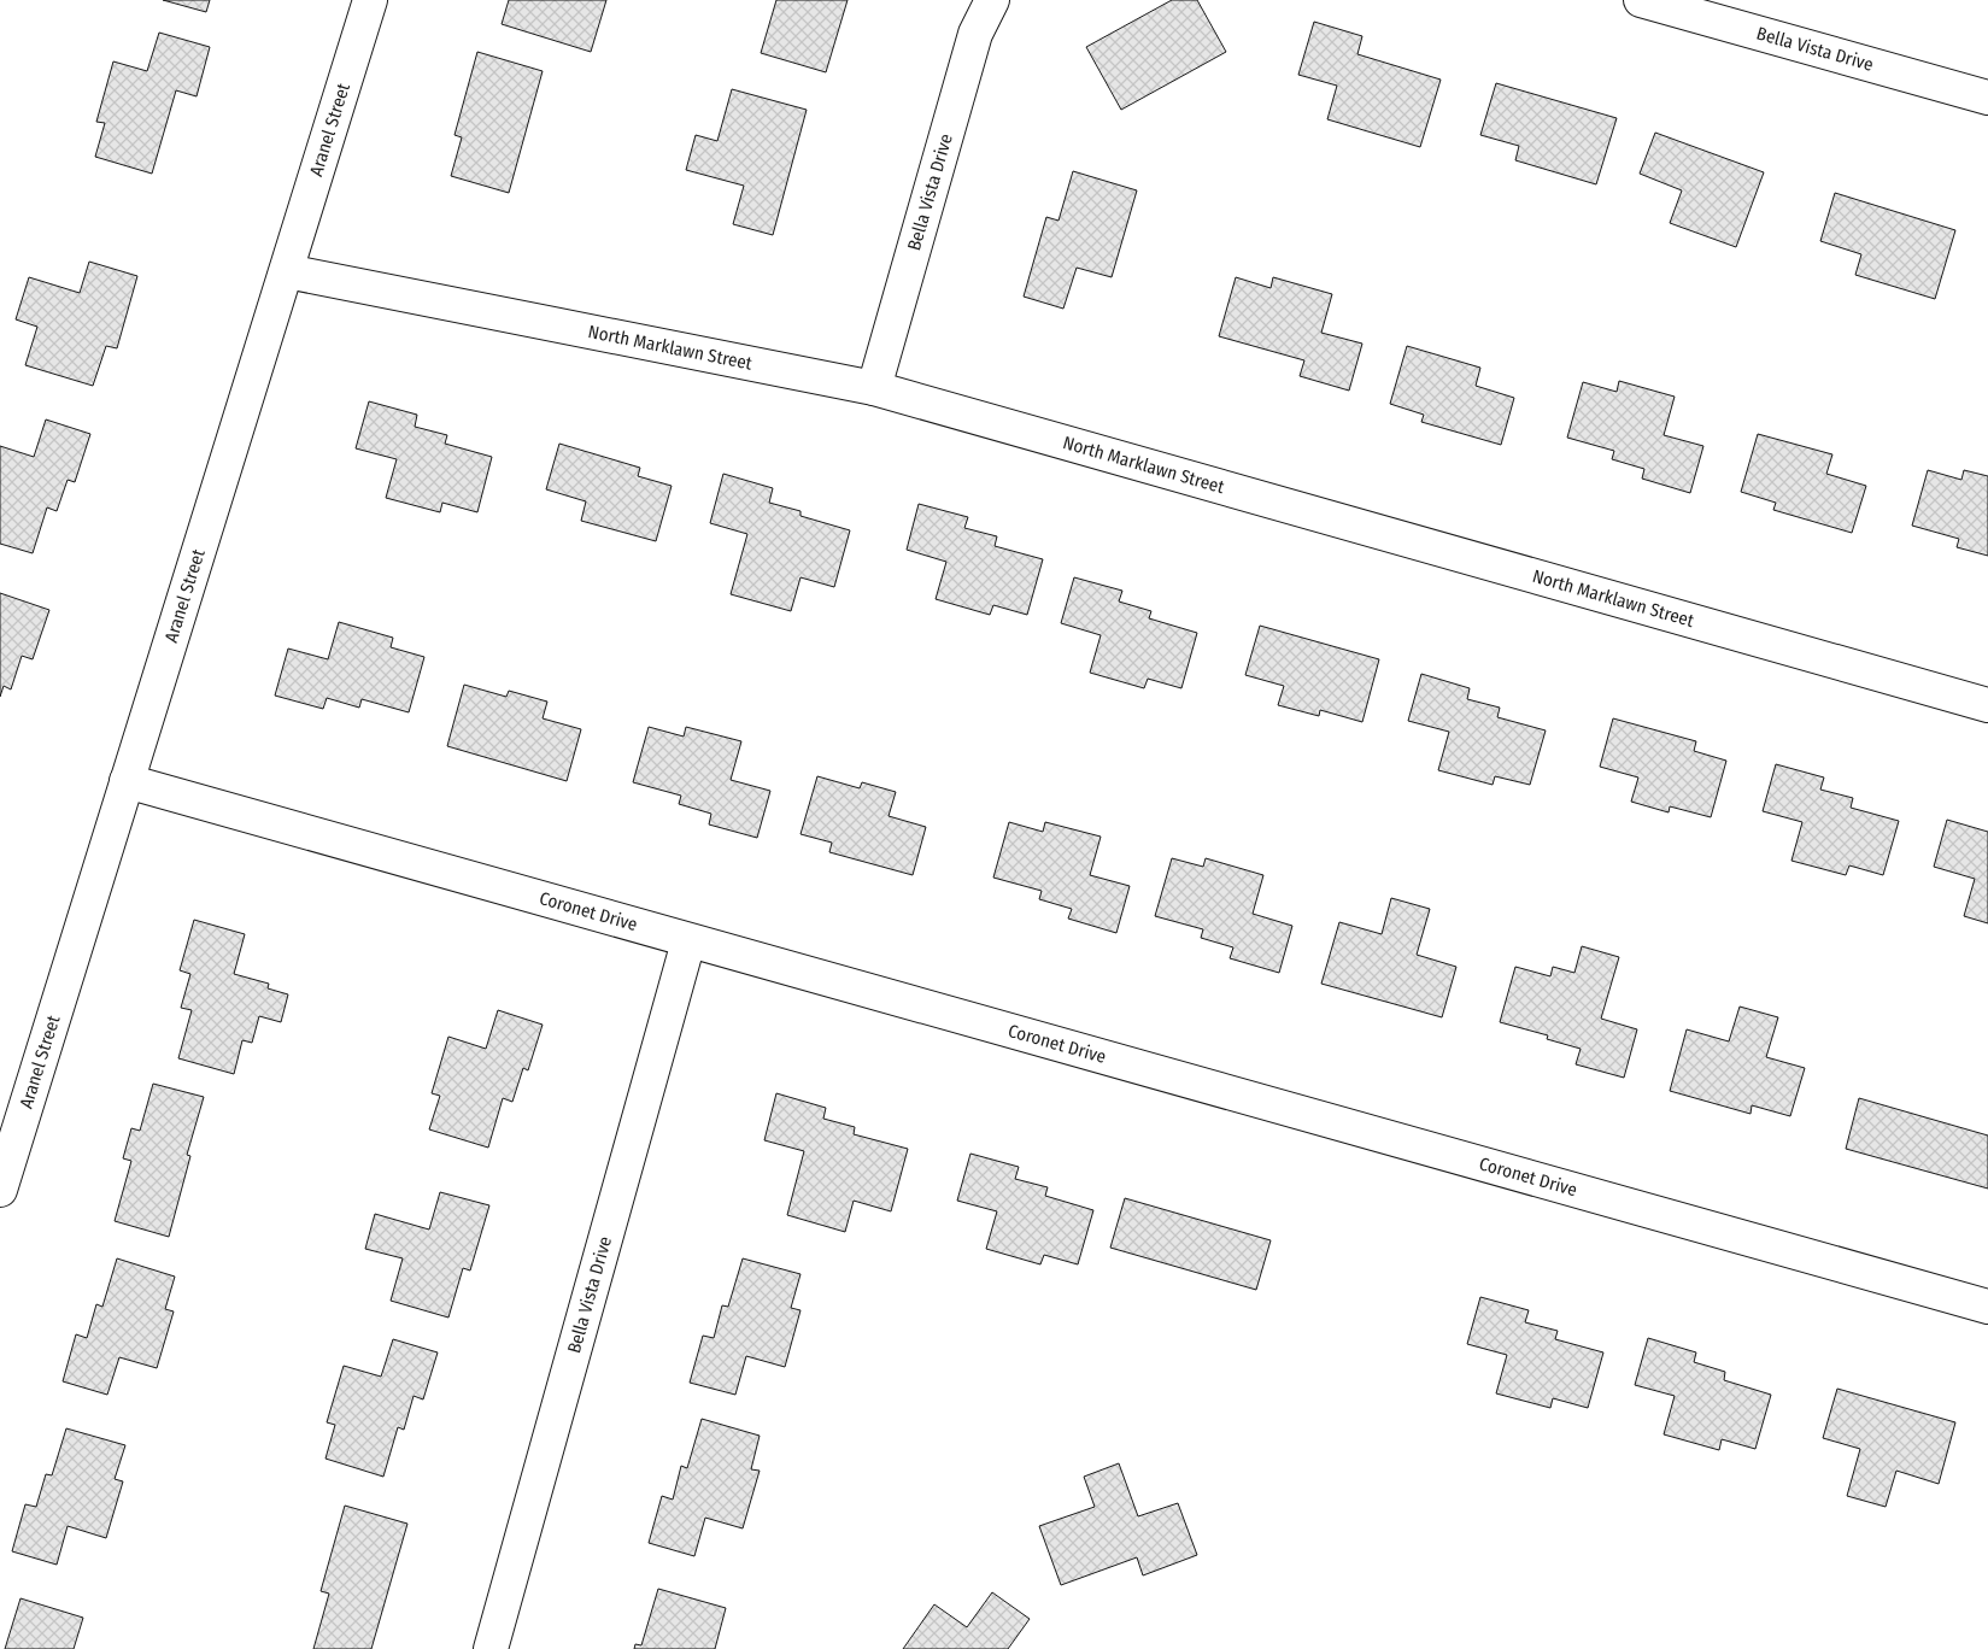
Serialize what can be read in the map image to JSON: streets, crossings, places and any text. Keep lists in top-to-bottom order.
{
  "streets": {
    "street": [
      "Bella Vista Drive",
      "Aranel Street",
      "North Marklawn Street",
      "Coronet Drive"
    ]
  },
  "crossings": [
    ["Bella Vista Drive", "North Marklawn Street"],
    ["Bella Vista Drive", "Coronet Drive"],
    ["Aranel Street", "North Marklawn Street"],
    ["Aranel Street", "Coronet Drive"]
  ]
}
